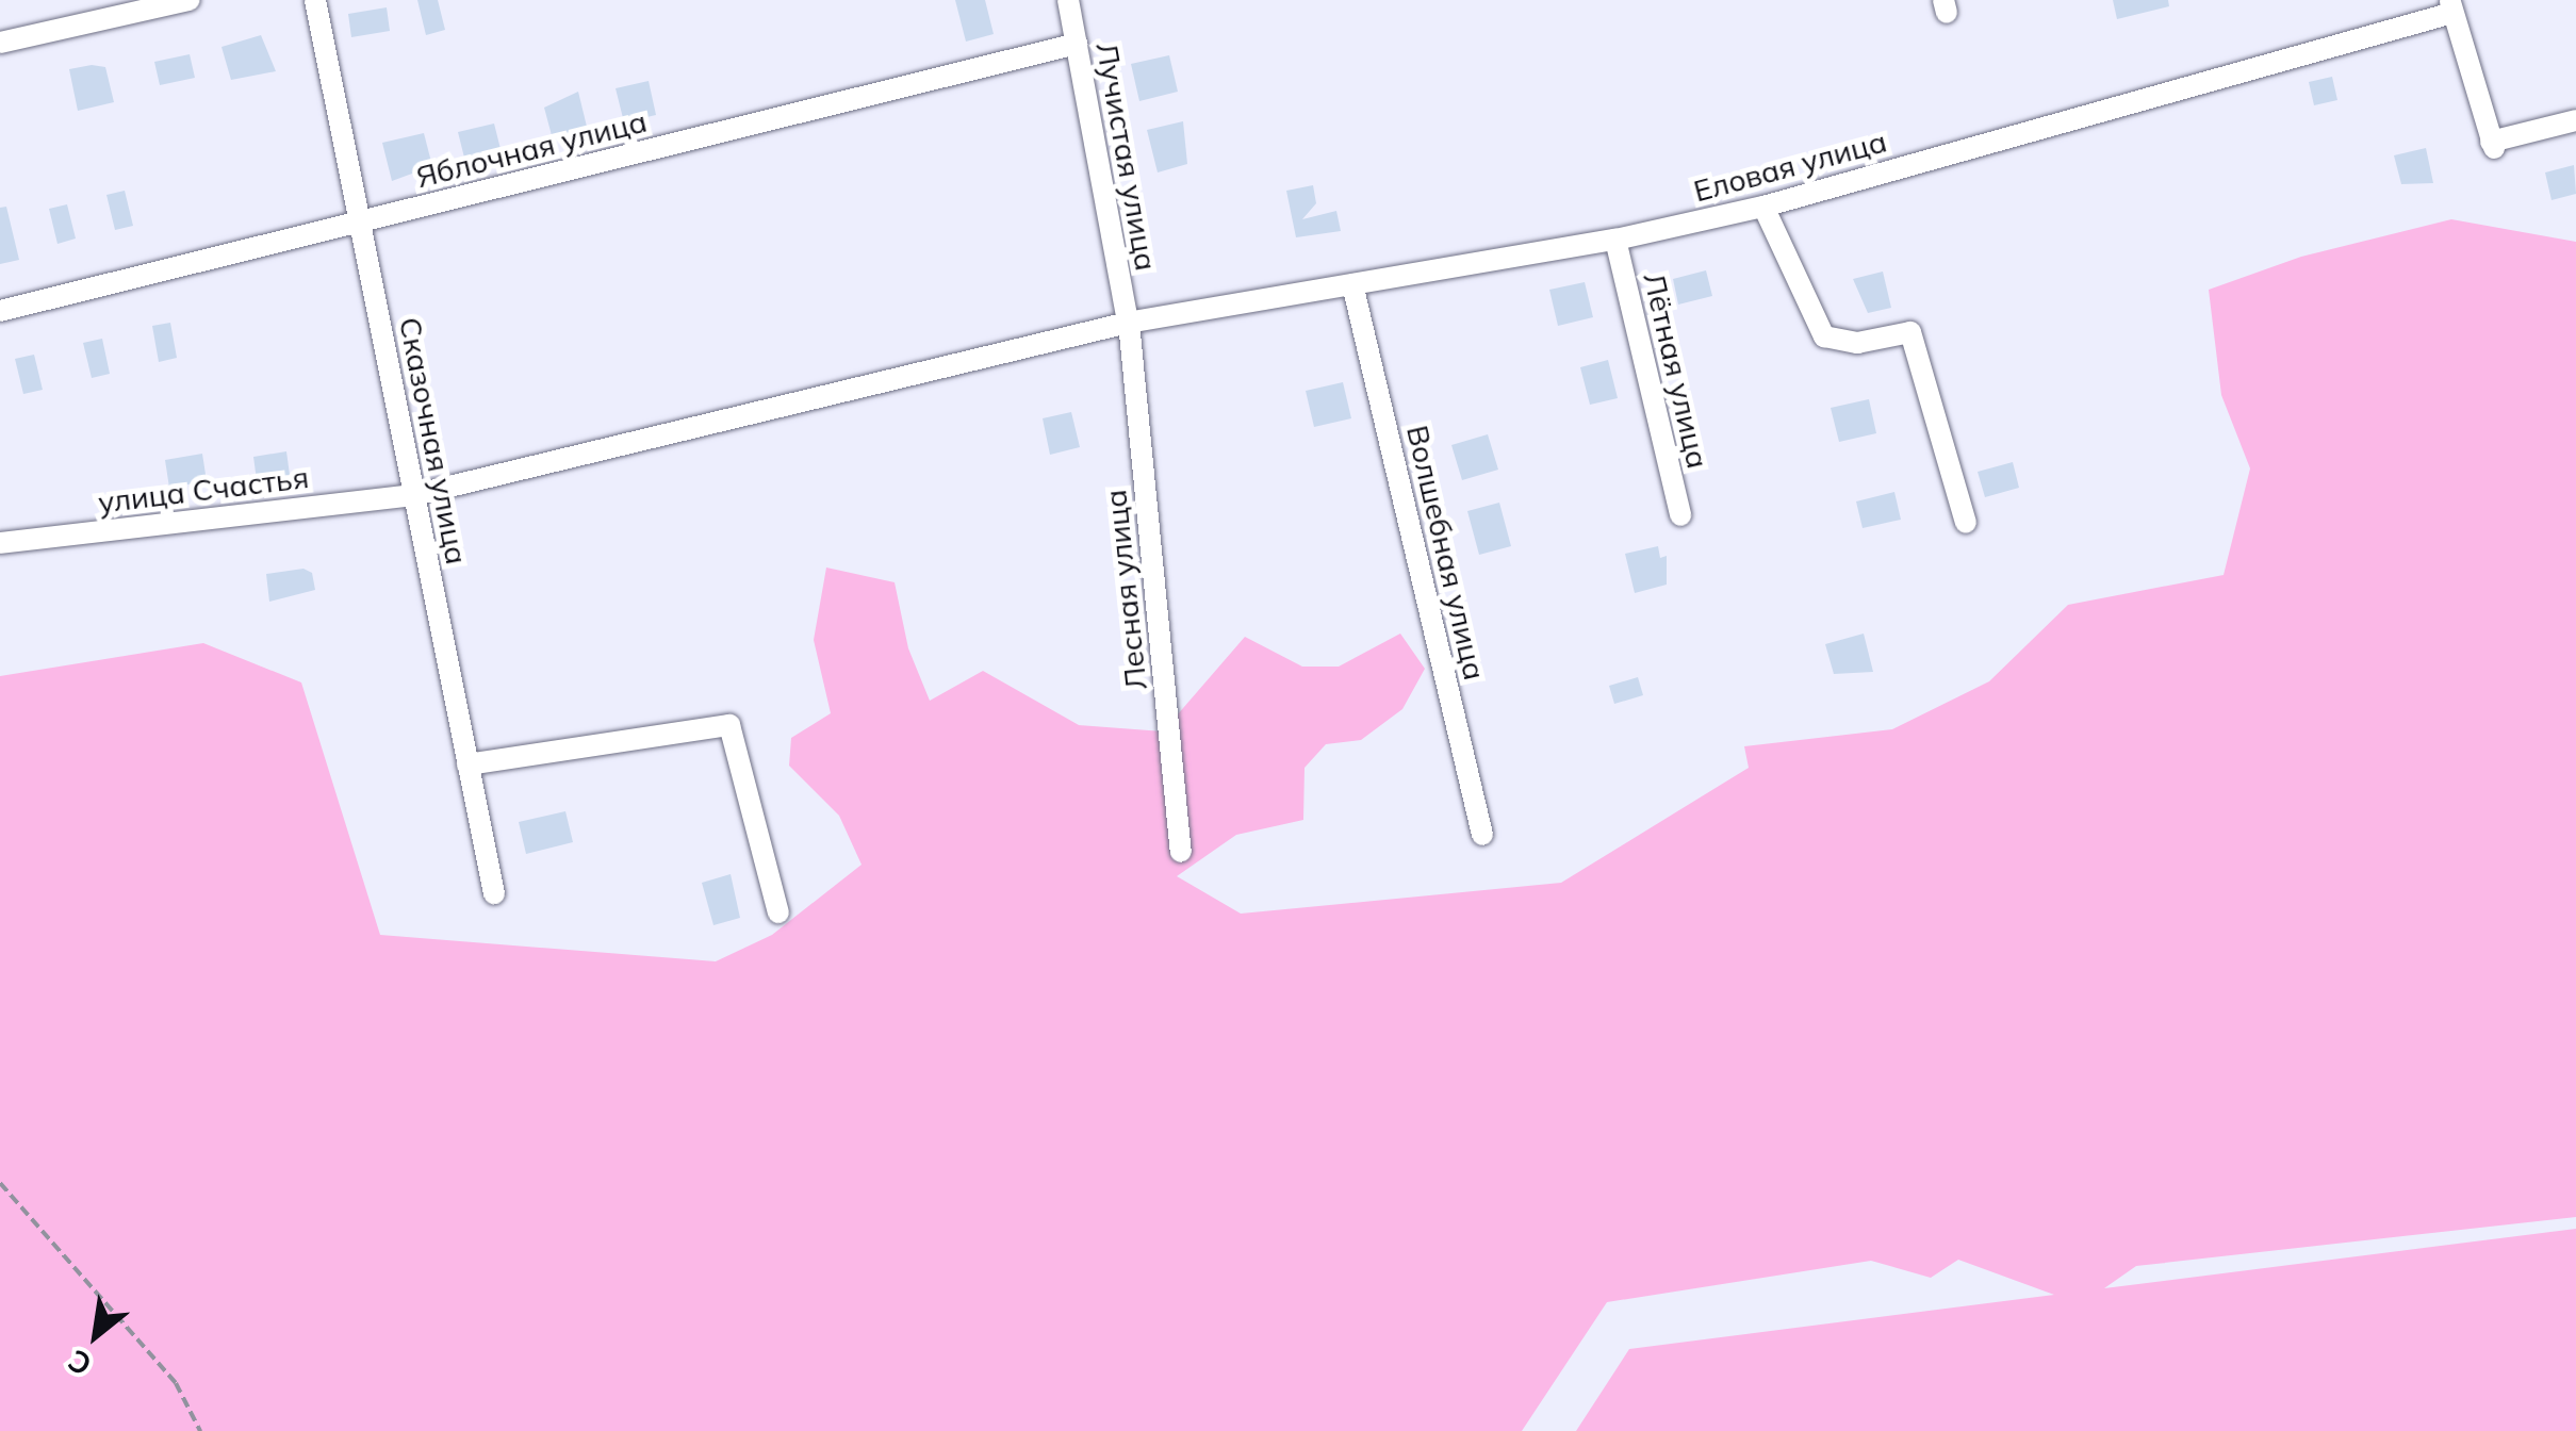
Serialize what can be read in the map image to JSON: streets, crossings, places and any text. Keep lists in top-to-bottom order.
{
  "streets": {
    "street": [
      "Яблочная улица",
      "Лучистая улица",
      "Еловая улица",
      "Лётная улица",
      "Сказочная улица",
      "улица Счастья",
      "Волшебная улица",
      "Лесная улица"
    ]
  },
  "crossings": [
    ["Яблочная улица", "Лучистая улица"],
    ["Яблочная улица", "Сказочная улица"],
    ["Лучистая улица", "Еловая улица"],
    ["Лучистая улица", "улица Счастья"],
    ["Лучистая улица", "Лесная улица"],
    ["Еловая улица", "Лётная улица"],
    ["Еловая улица", "улица Счастья"],
    ["Еловая улица", "Волшебная улица"],
    ["Еловая улица", "Лесная улица"],
    ["Сказочная улица", "улица Счастья"],
    ["улица Счастья", "Лесная улица"]
  ],
  "north": "bottom left"
}
